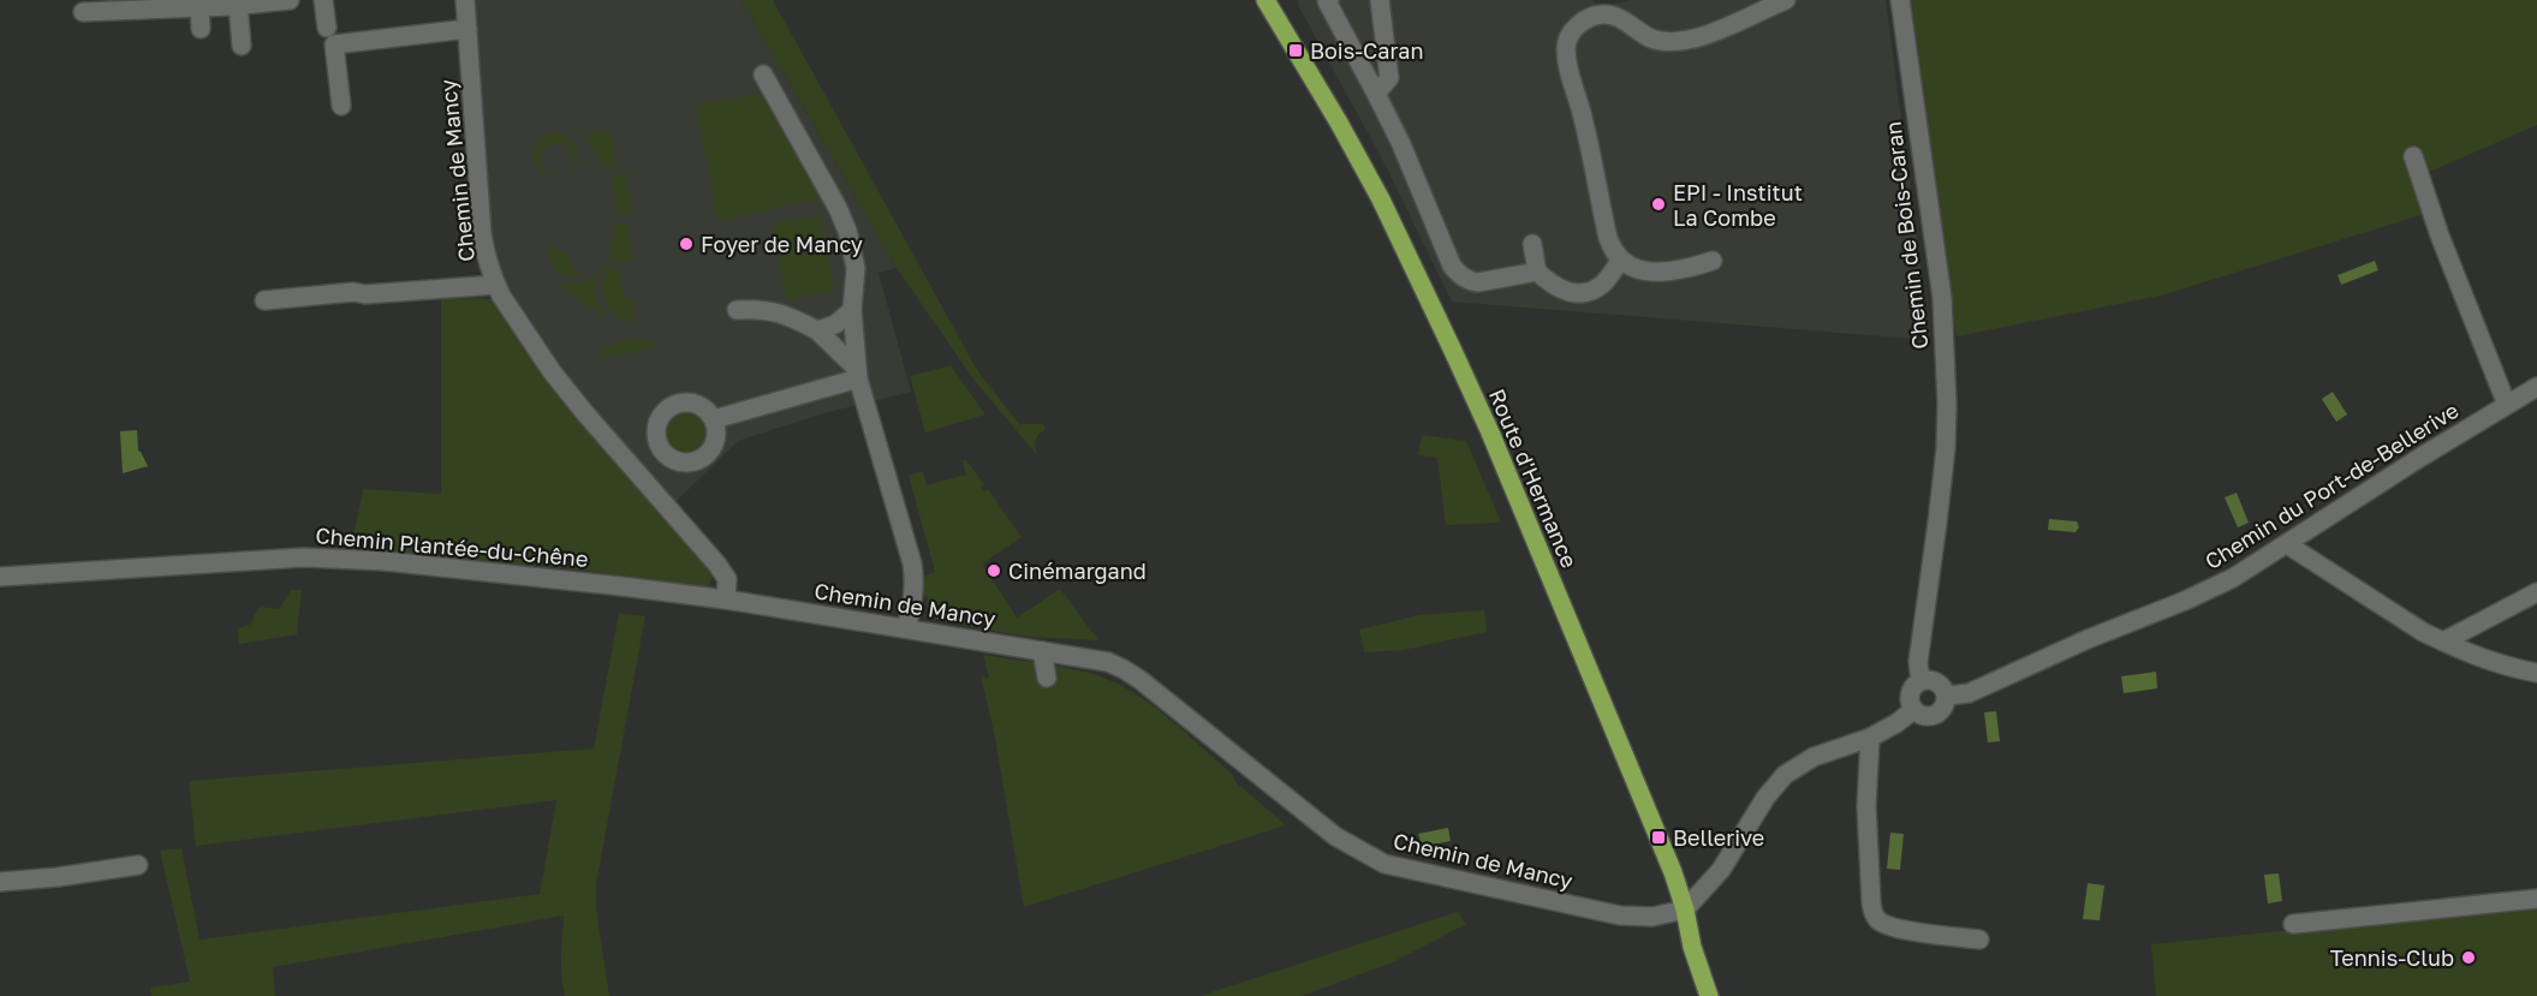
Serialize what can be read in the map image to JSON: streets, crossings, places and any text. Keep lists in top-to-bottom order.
{
  "streets": {
    "main road": ["Route d'Hermance"],
    "street": [
      "Chemin de Mancy",
      "Chemin de Bois-Caran",
      "Chemin du Port-de-Bellerive",
      "Chemin Plantée-du-Chêne"
    ]
  },
  "crossings": [
    ["Chemin de Mancy", "Route d'Hermance"],
    ["Chemin de Mancy", "Chemin Plantée-du-Chêne"],
    ["Chemin de Bois-Caran", "Chemin du Port-de-Bellerive"]
  ],
  "places": {
    "transit": ["Bois-Caran", "Bellerive"],
    "other": [
      "EPI - Institut La Combe",
      "Foyer de Mancy",
      "Cinémargand",
      "Tennis-Club"
    ]
  }
}
